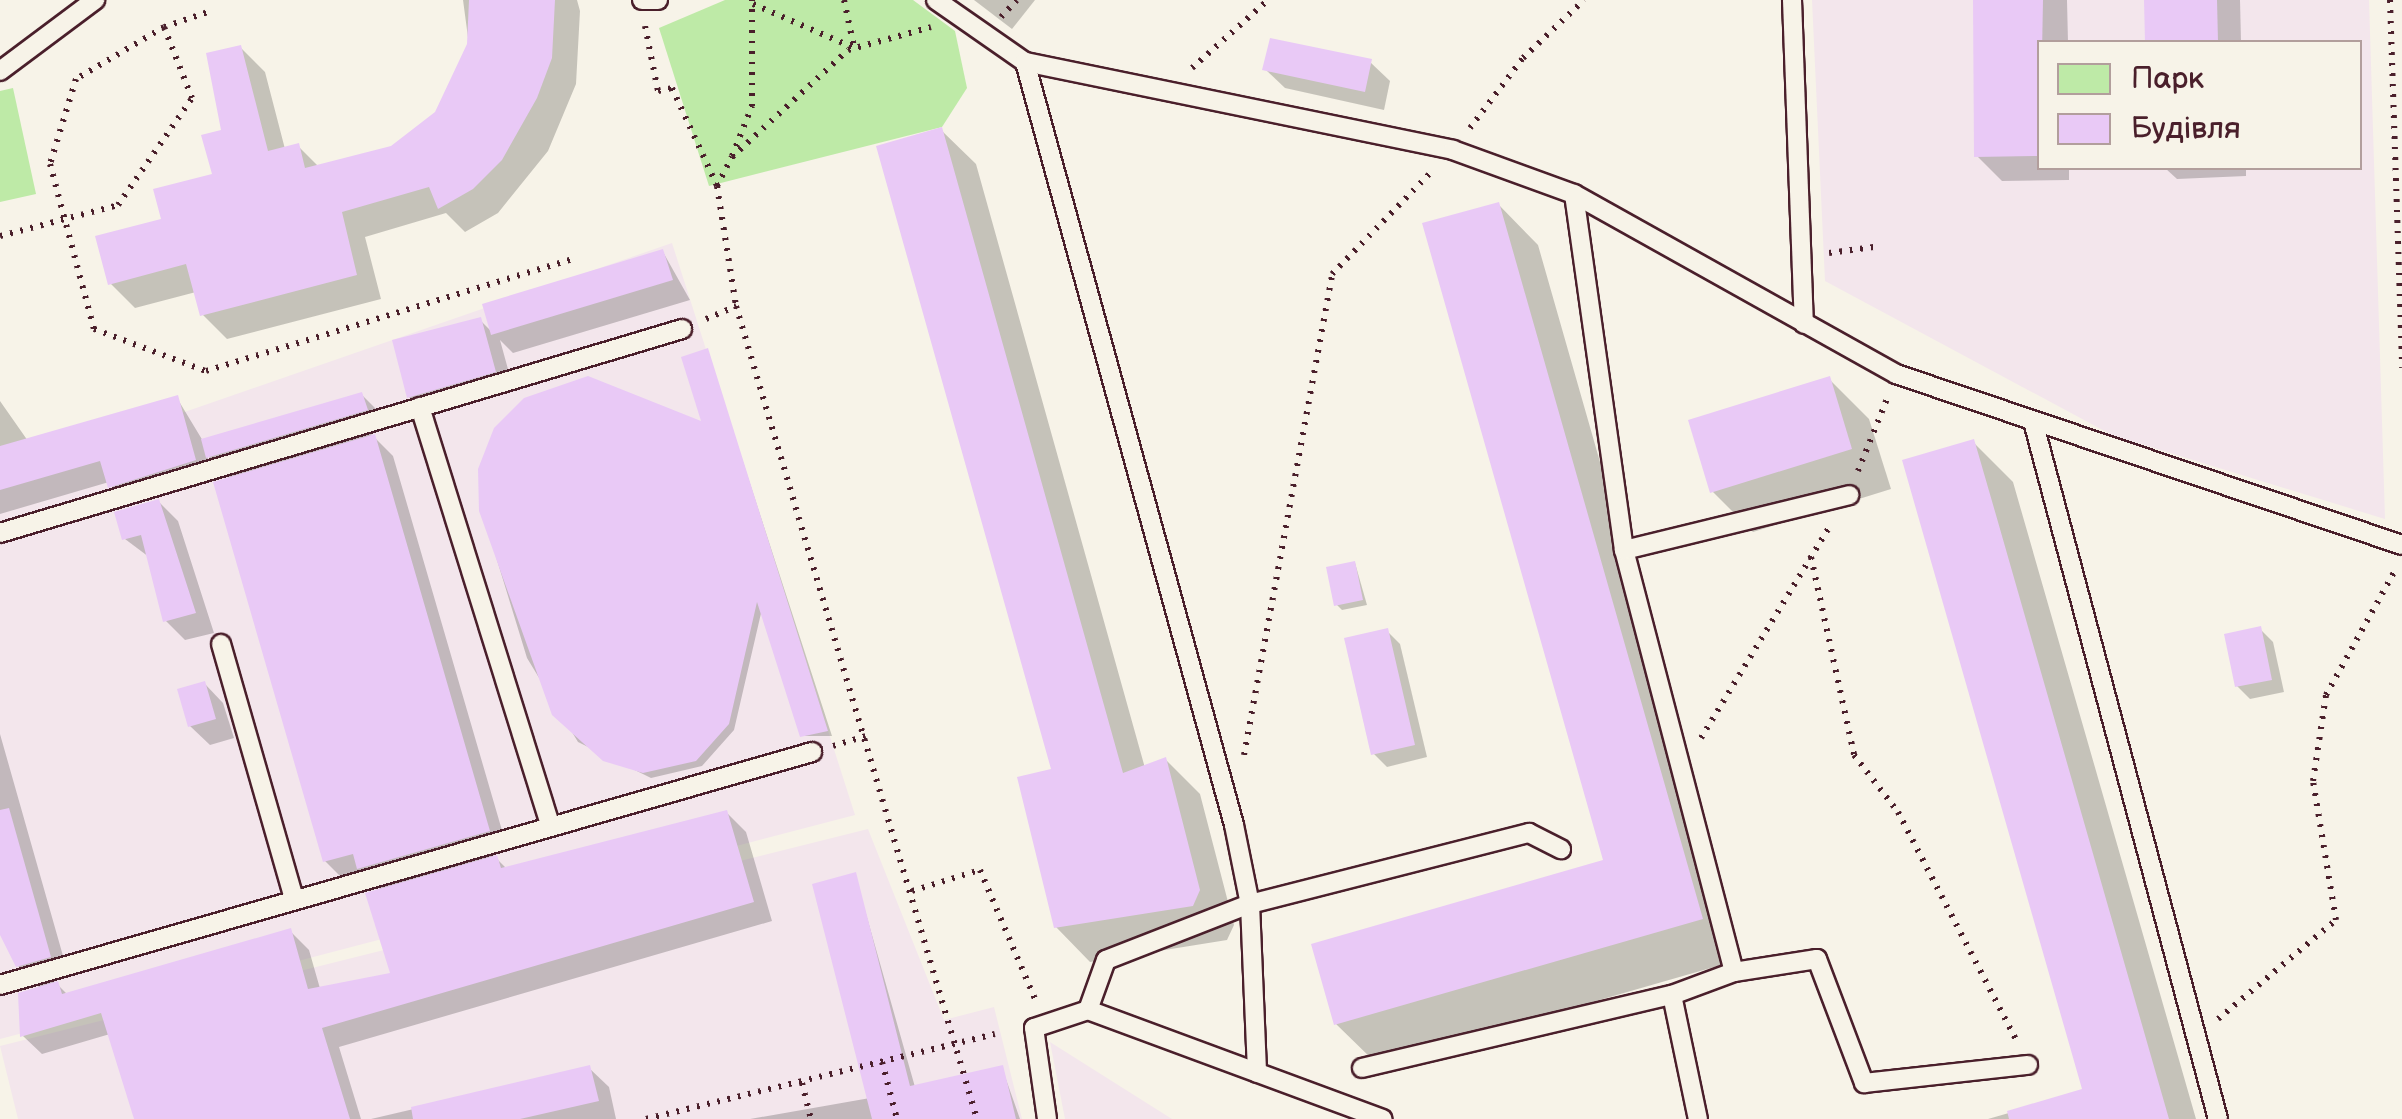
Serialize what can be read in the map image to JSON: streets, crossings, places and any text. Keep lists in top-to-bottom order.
{
  "legend": ["Парк", "Будівля"]
}
